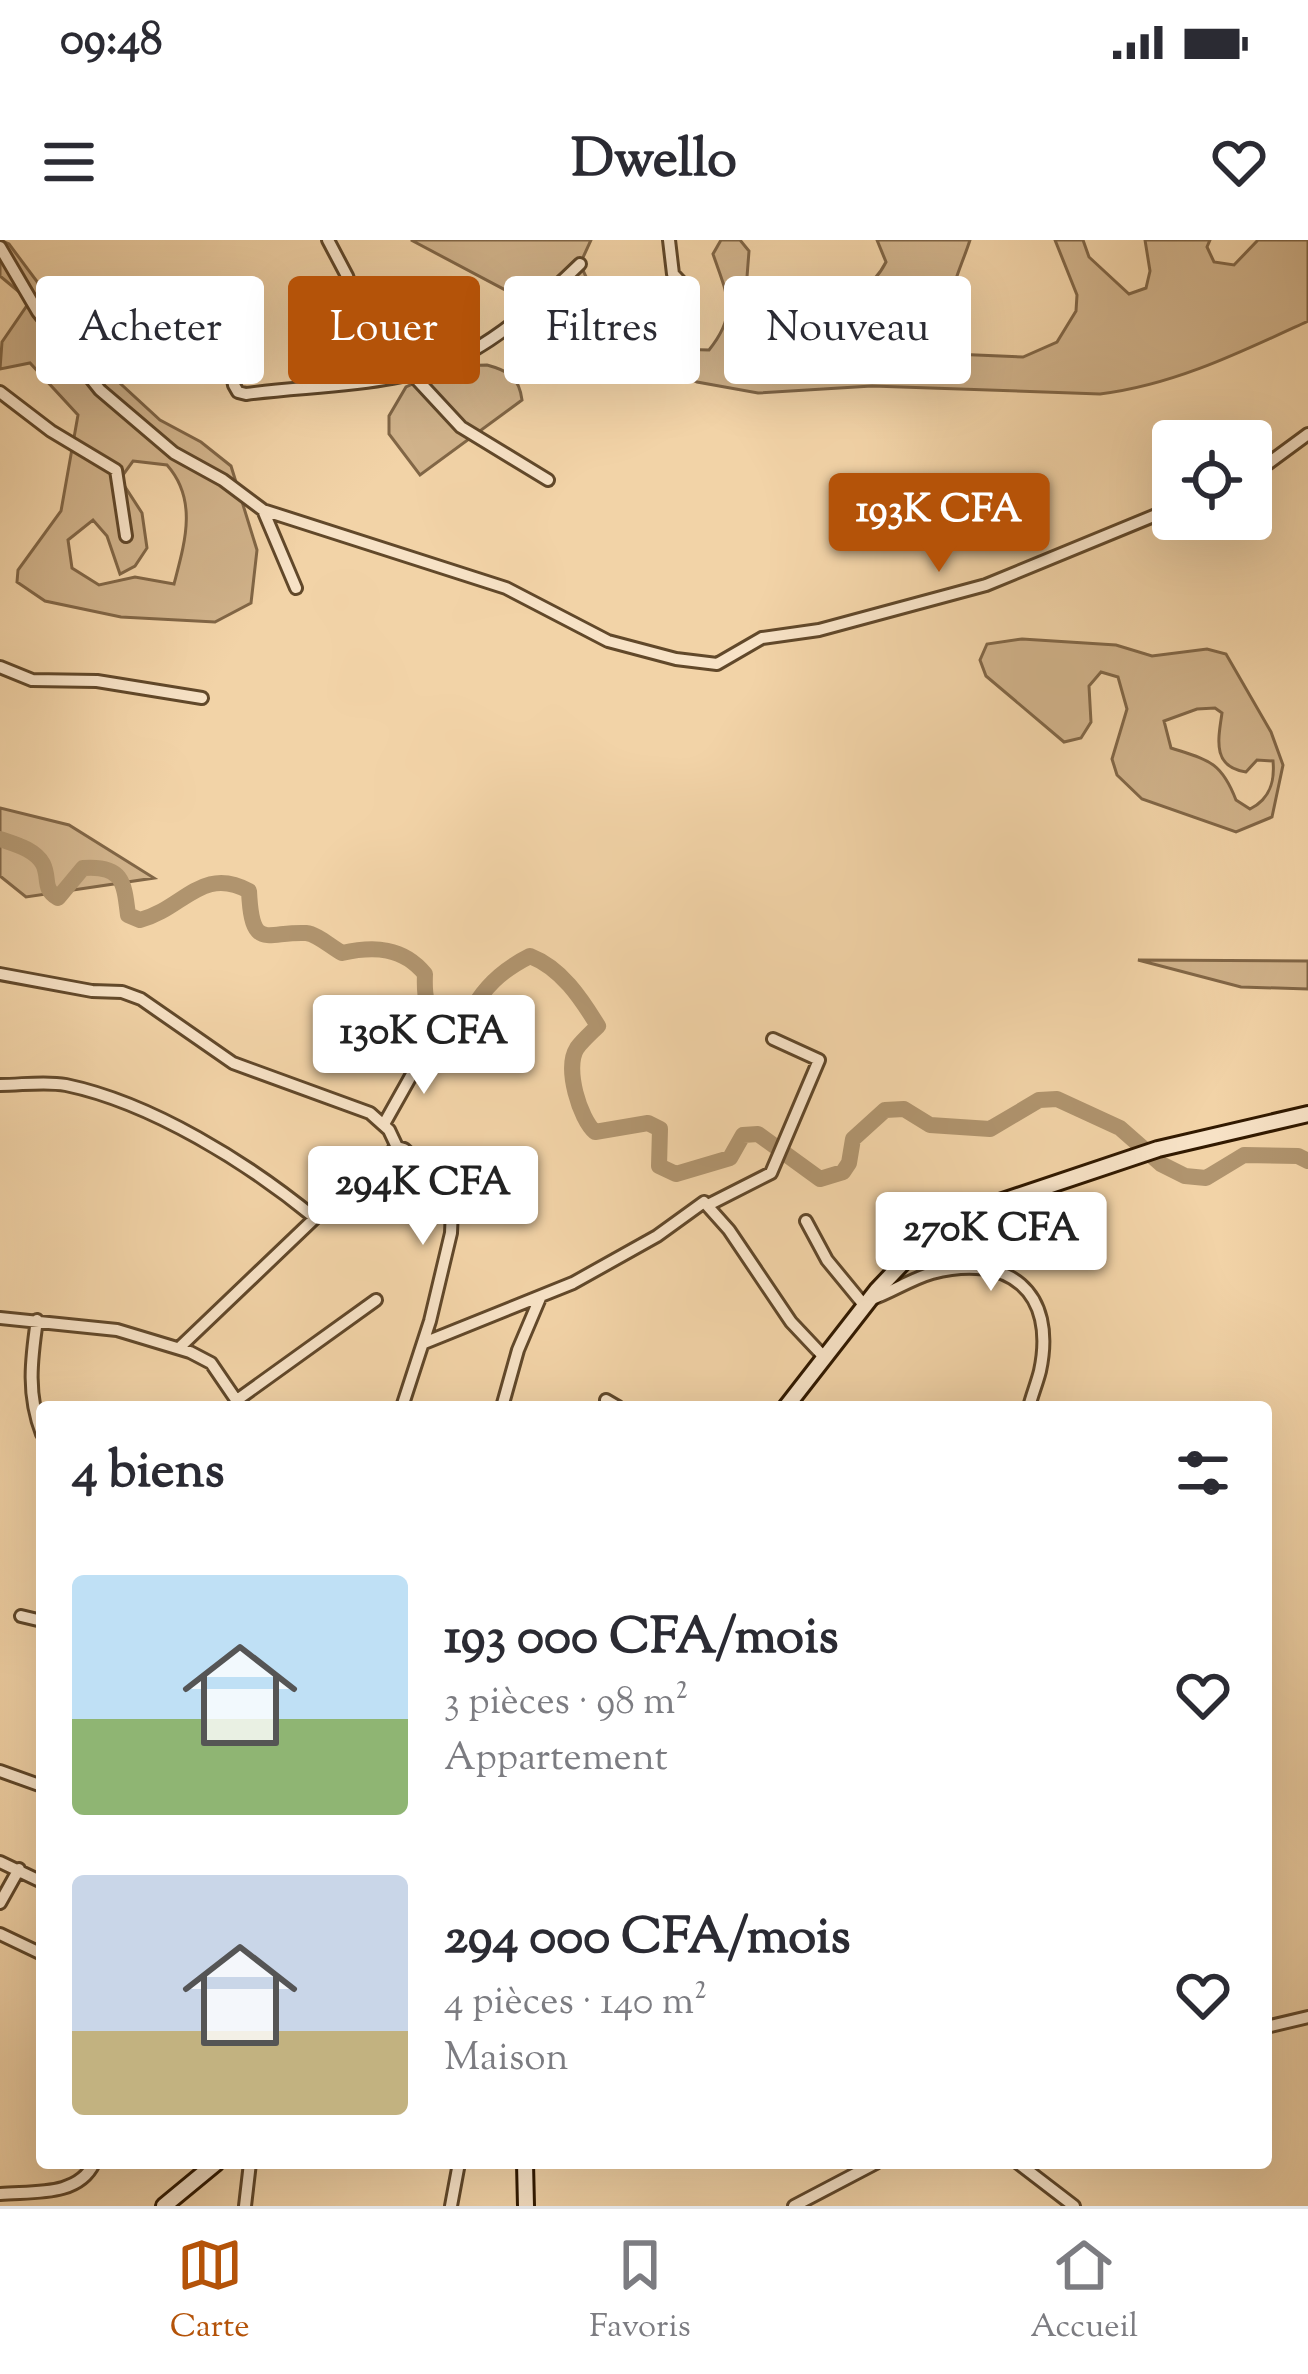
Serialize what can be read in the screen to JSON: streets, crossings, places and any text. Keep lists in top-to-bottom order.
{
  "page": {
    "status": "09:48",
    "header": "Dwello",
    "chip": [
      "Acheter",
      "Louer",
      "Filtres",
      "Nouveau"
    ],
    "price": [
      "193K CFA",
      "130K CFA",
      "294K CFA",
      "270K CFA"
    ],
    "heading": "4 biens",
    "list": [
      {
        "name": "193 000 CFA/mois",
        "note": "3 pièces · 98 m² · Appartement"
      },
      {
        "name": "294 000 CFA/mois",
        "note": "4 pièces · 140 m² · Maison"
      }
    ],
    "tabs": ["Carte", "Favoris", "Accueil"]
  }
}
